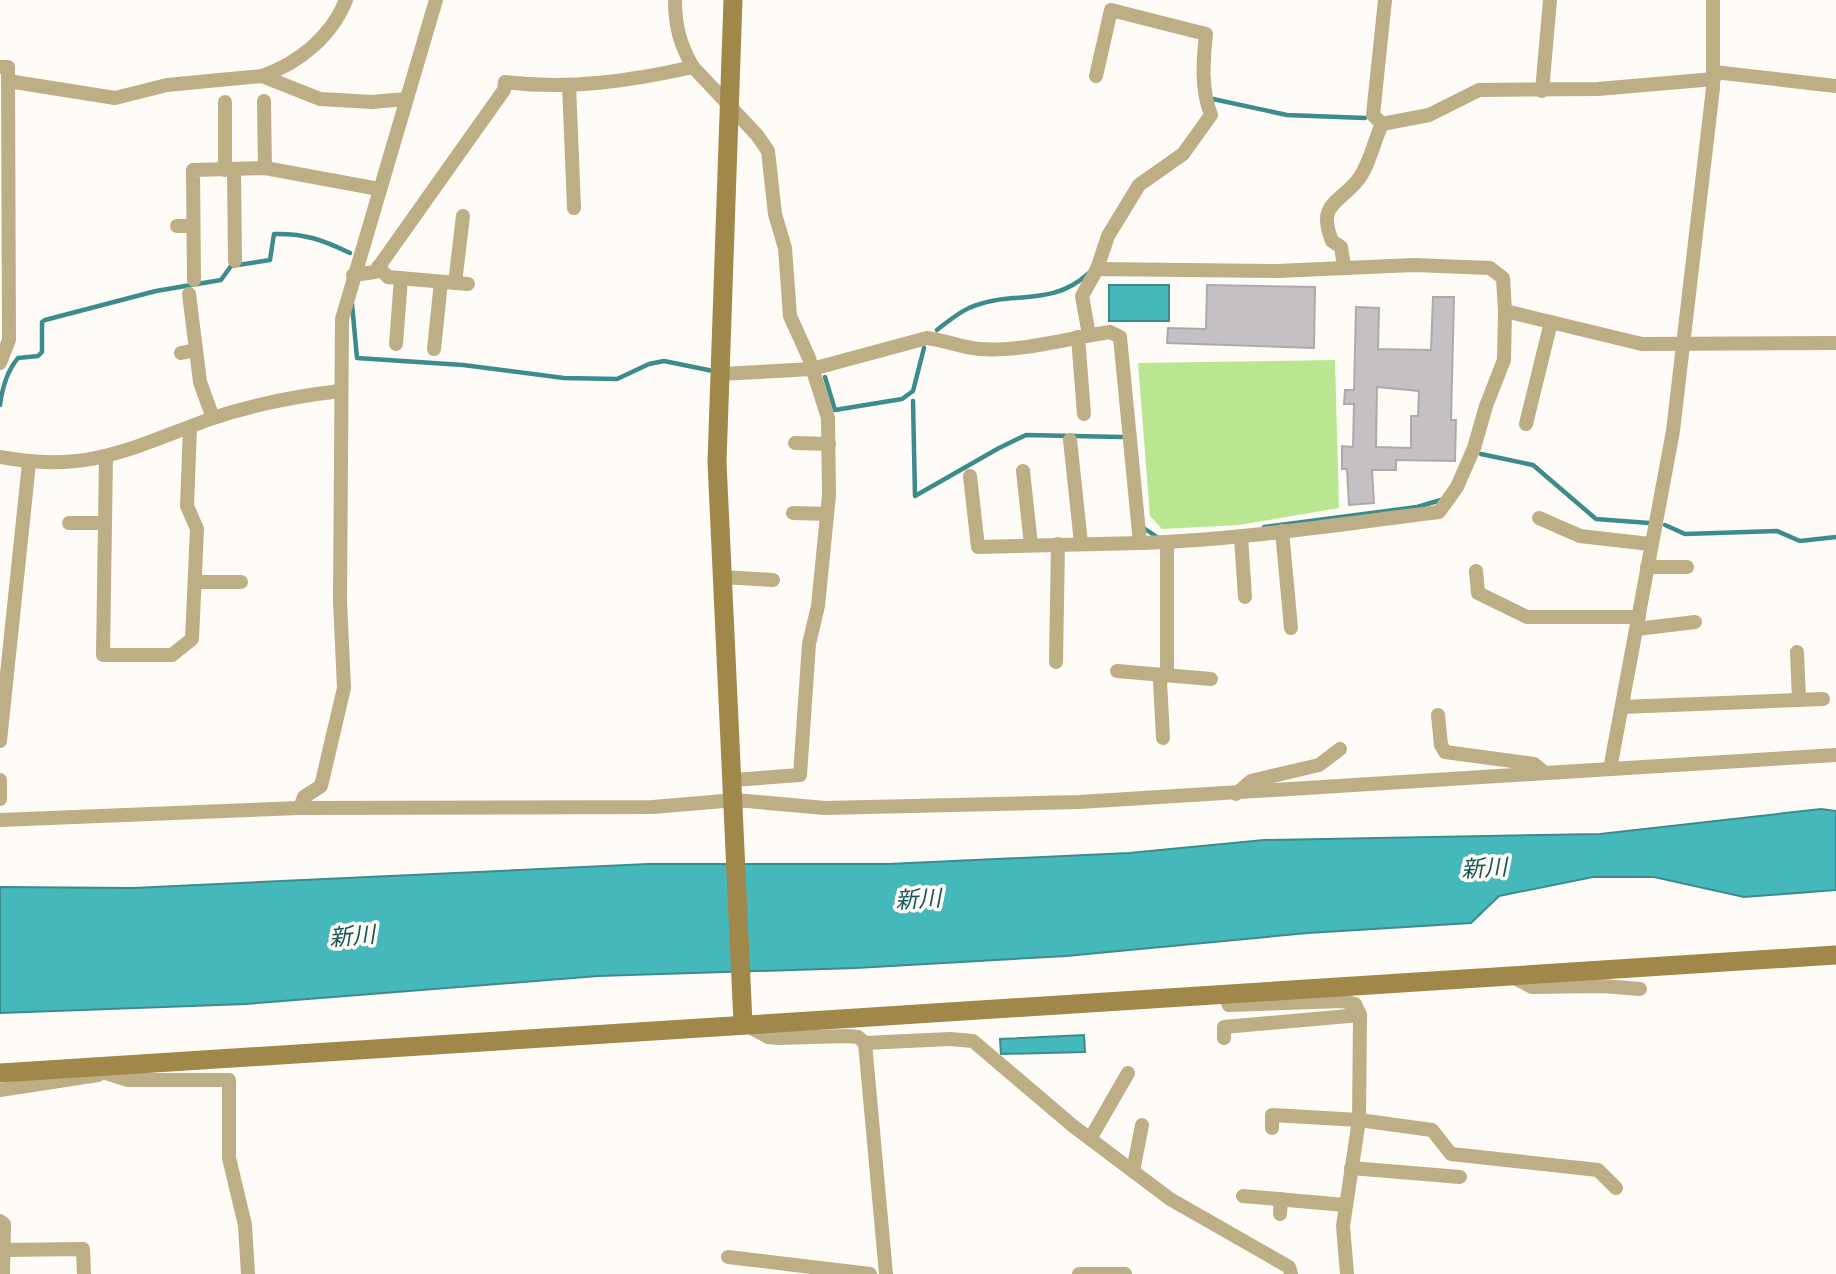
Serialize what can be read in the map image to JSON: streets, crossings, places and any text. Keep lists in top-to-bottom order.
{
  "water": ["新川"]
}
